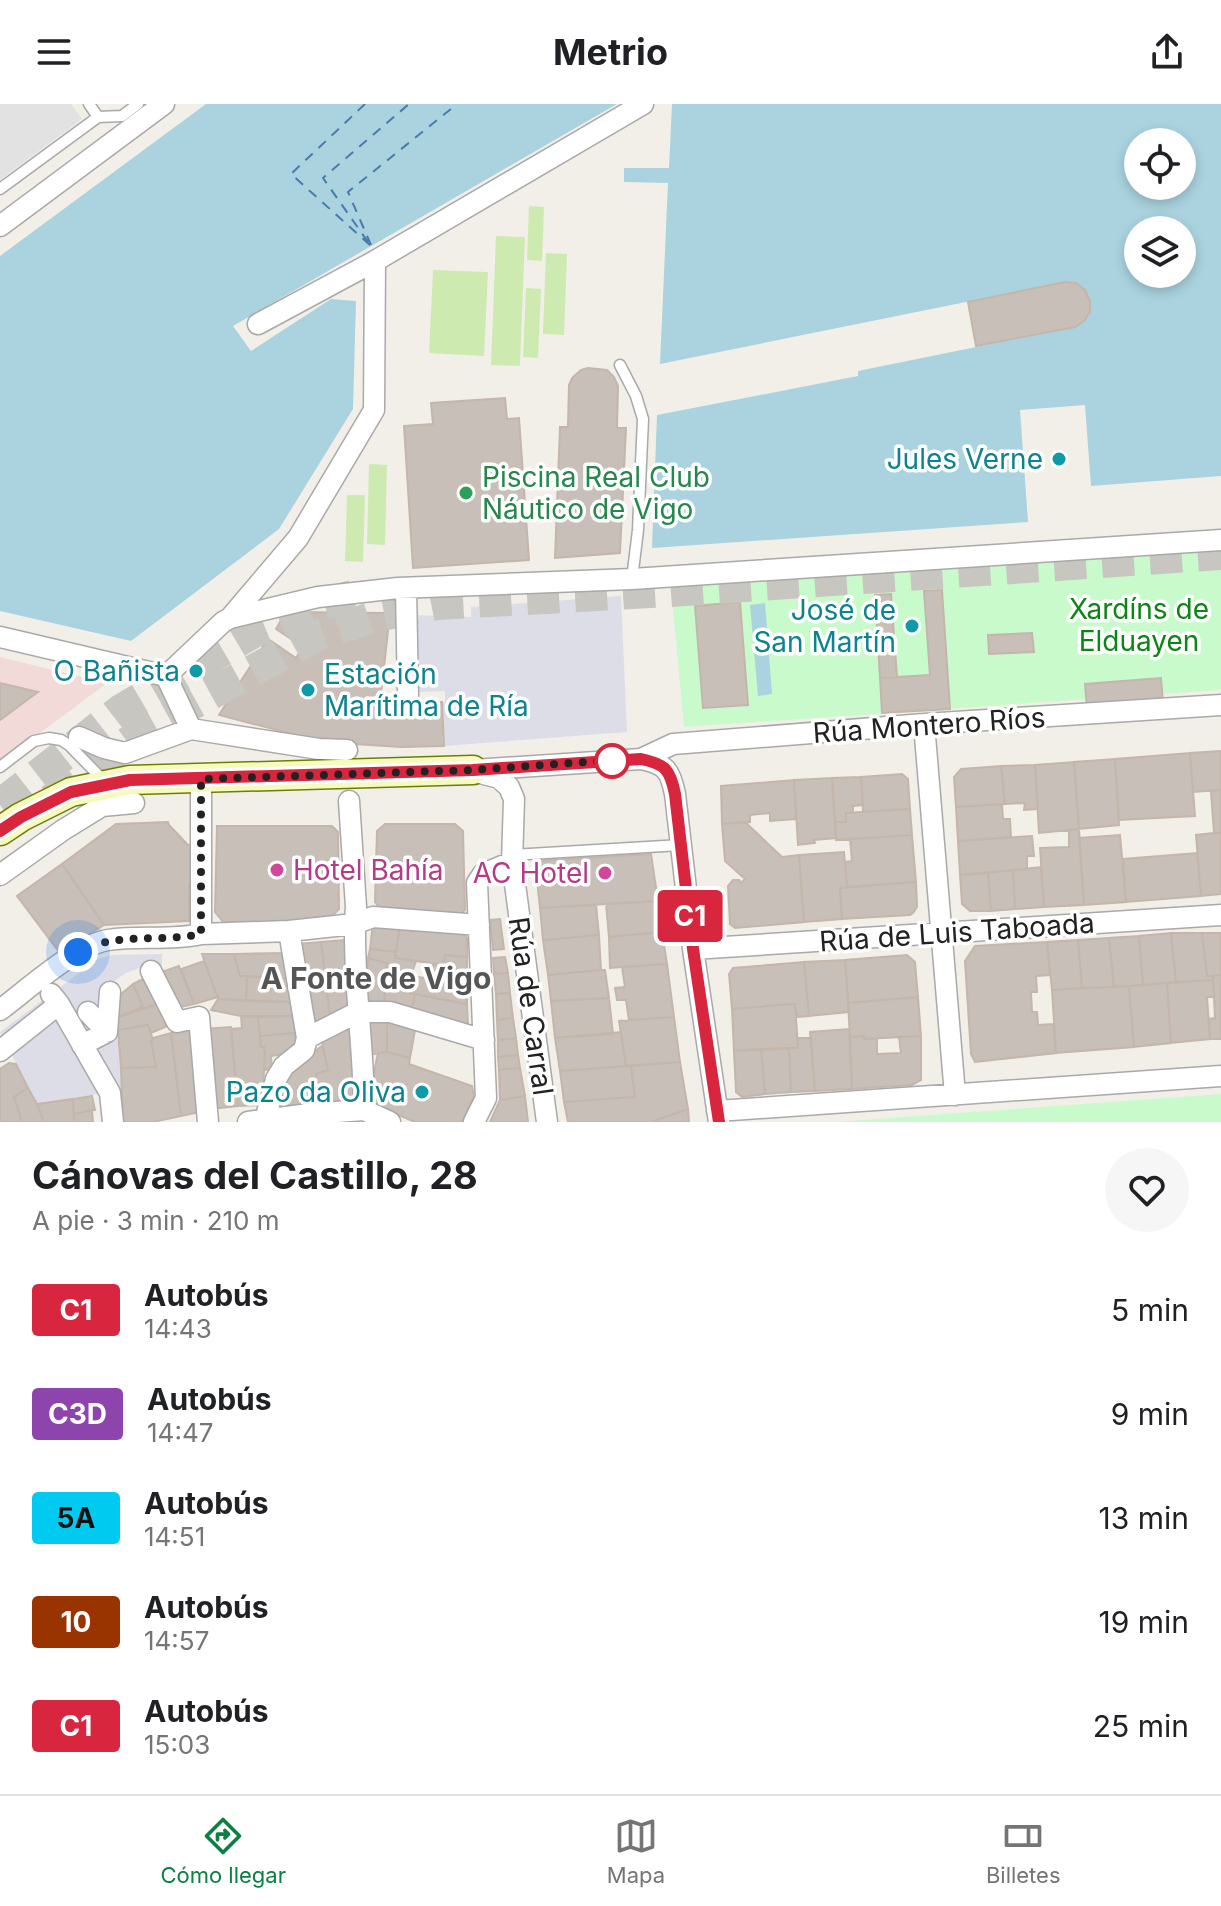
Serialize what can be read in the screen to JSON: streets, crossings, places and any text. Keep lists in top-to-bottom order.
{
  "streets": {
    "street": ["Rúa Montero Ríos", "Rúa de Luis Taboada", "Rúa de Carral"]
  },
  "districts": ["A Fonte de Vigo"],
  "parks": ["Xardíns de Elduayen"],
  "places": [
    "Jules Verne",
    "Piscina Real Club Náutico de Vigo",
    "José de San Martín",
    "O Bañista",
    "Estación Marítima de Ría",
    "Hotel Bahía",
    "AC Hotel",
    "Pazo da Oliva"
  ],
  "lines": ["bus line C1"],
  "page": {
    "header": "Metrio",
    "on_map": "C1",
    "heading": ["Cánovas del Castillo, 28", "A pie · 3 min · 210 m"],
    "list": [
      {
        "mark": "C1",
        "name": "Autobús",
        "note": "14:43",
        "value": "5 min"
      },
      {
        "mark": "C3D",
        "name": "Autobús",
        "note": "14:47",
        "value": "9 min"
      },
      {
        "mark": "5A",
        "name": "Autobús",
        "note": "14:51",
        "value": "13 min"
      },
      {
        "mark": "10",
        "name": "Autobús",
        "note": "14:57",
        "value": "19 min"
      },
      {
        "mark": "C1",
        "name": "Autobús",
        "note": "15:03",
        "value": "25 min"
      }
    ],
    "tabs": ["Cómo llegar", "Mapa", "Billetes"]
  }
}
